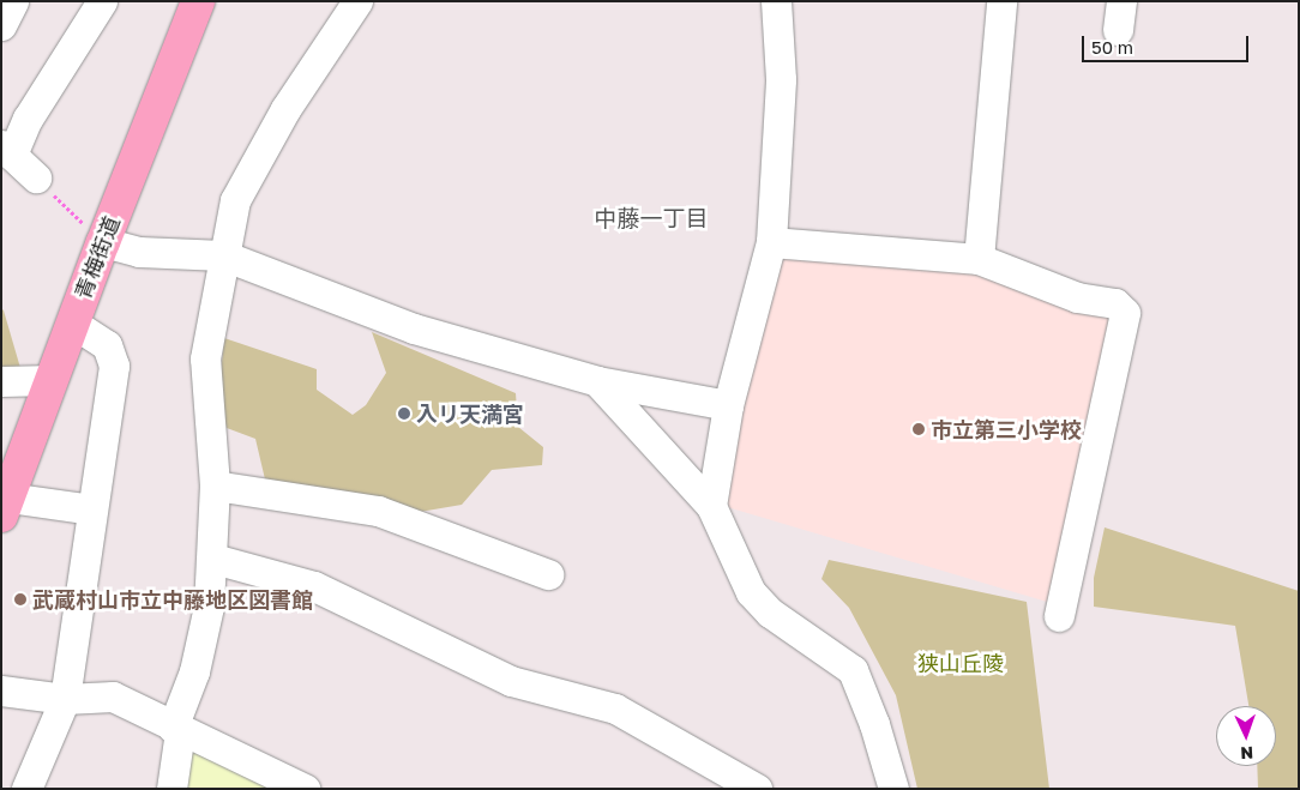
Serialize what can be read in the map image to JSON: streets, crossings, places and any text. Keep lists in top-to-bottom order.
{
  "streets": {
    "main road": ["青梅街道"]
  },
  "districts": ["中藤一丁目"],
  "parks": ["狭山丘陵"],
  "places": ["入リ天満宮", "市立第三小学校", "武蔵村山市立中藤地区図書館"],
  "scale_bar": "50 m",
  "north": "bottom"
}
